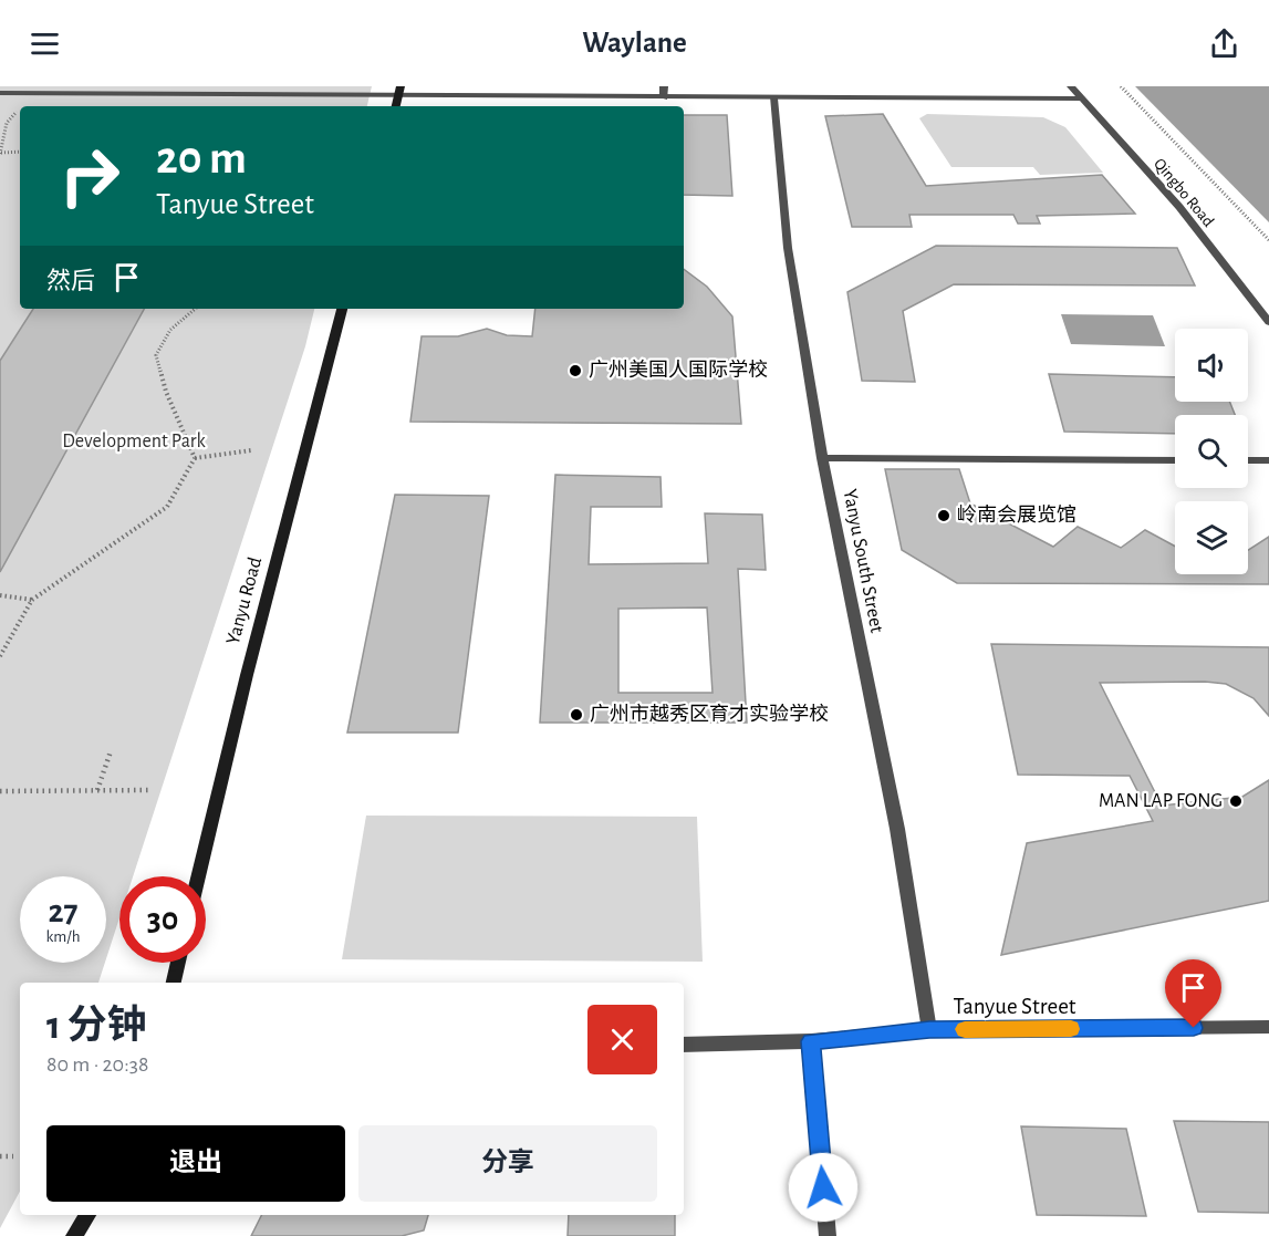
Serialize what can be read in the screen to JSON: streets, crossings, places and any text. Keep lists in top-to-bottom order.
{
  "streets": {
    "main road": ["Yanyu Road"],
    "street": ["Qingbo Road", "Yanyu South Street", "Tanyue Street"]
  },
  "crossings": [
    ["Yanyu South Street", "Tanyue Street"]
  ],
  "parks": ["Development Park"],
  "places": [
    "广州美国人国际学校",
    "岭南会展览馆",
    "广州市越秀区育才实验学校",
    "MAN LAP FONG"
  ],
  "page": {
    "header": "Waylane",
    "turn": ["20 m", "Tanyue Street"],
    "then": "然后",
    "speed": "27 km/h",
    "limit": "30",
    "heading": ["1 分钟", "80 m · 20:38"],
    "buttons": ["退出", "分享"]
  }
}
